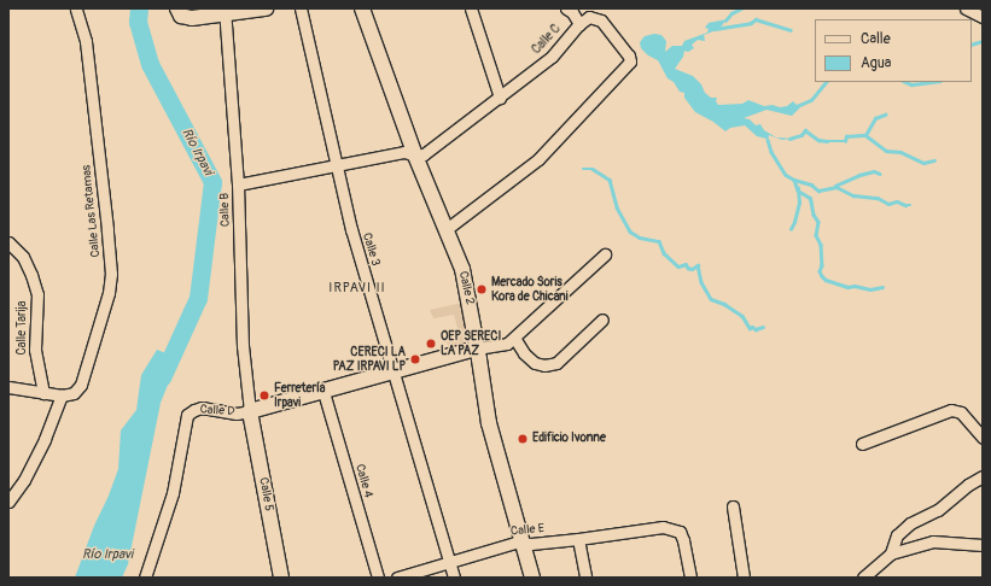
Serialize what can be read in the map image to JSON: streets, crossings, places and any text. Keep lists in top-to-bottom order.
{
  "streets": {
    "main road": ["Calle 2", "Calle D", "Calle 5"],
    "street": [
      "Calle C",
      "Calle B",
      "Calle Las Retamas",
      "Calle 3",
      "Calle Tarija",
      "Calle 4",
      "Calle E"
    ]
  },
  "crossings": [
    ["Calle C", "Calle B"],
    ["Calle C", "Calle 3"],
    ["Calle C", "Calle 2"],
    ["Calle B", "Calle D"],
    ["Calle B", "Calle 5"],
    ["Calle 3", "Calle D"],
    ["Calle 3", "Calle E"],
    ["Calle 2", "Calle D"],
    ["Calle 2", "Calle E"],
    ["Calle D", "Calle 4"],
    ["Calle D", "Calle 5"]
  ],
  "districts": ["IRPAVI II"],
  "water": ["Río Irpavi"],
  "places": [
    "Mercado Soris Kora de Chicani",
    "OEP SERECI LA PAZ",
    "CERECI LA PAZ IRPAVI LP",
    "Ferretería Irpavi",
    "Edificio Ivonne"
  ],
  "legend": ["Calle", "Agua"]
}
